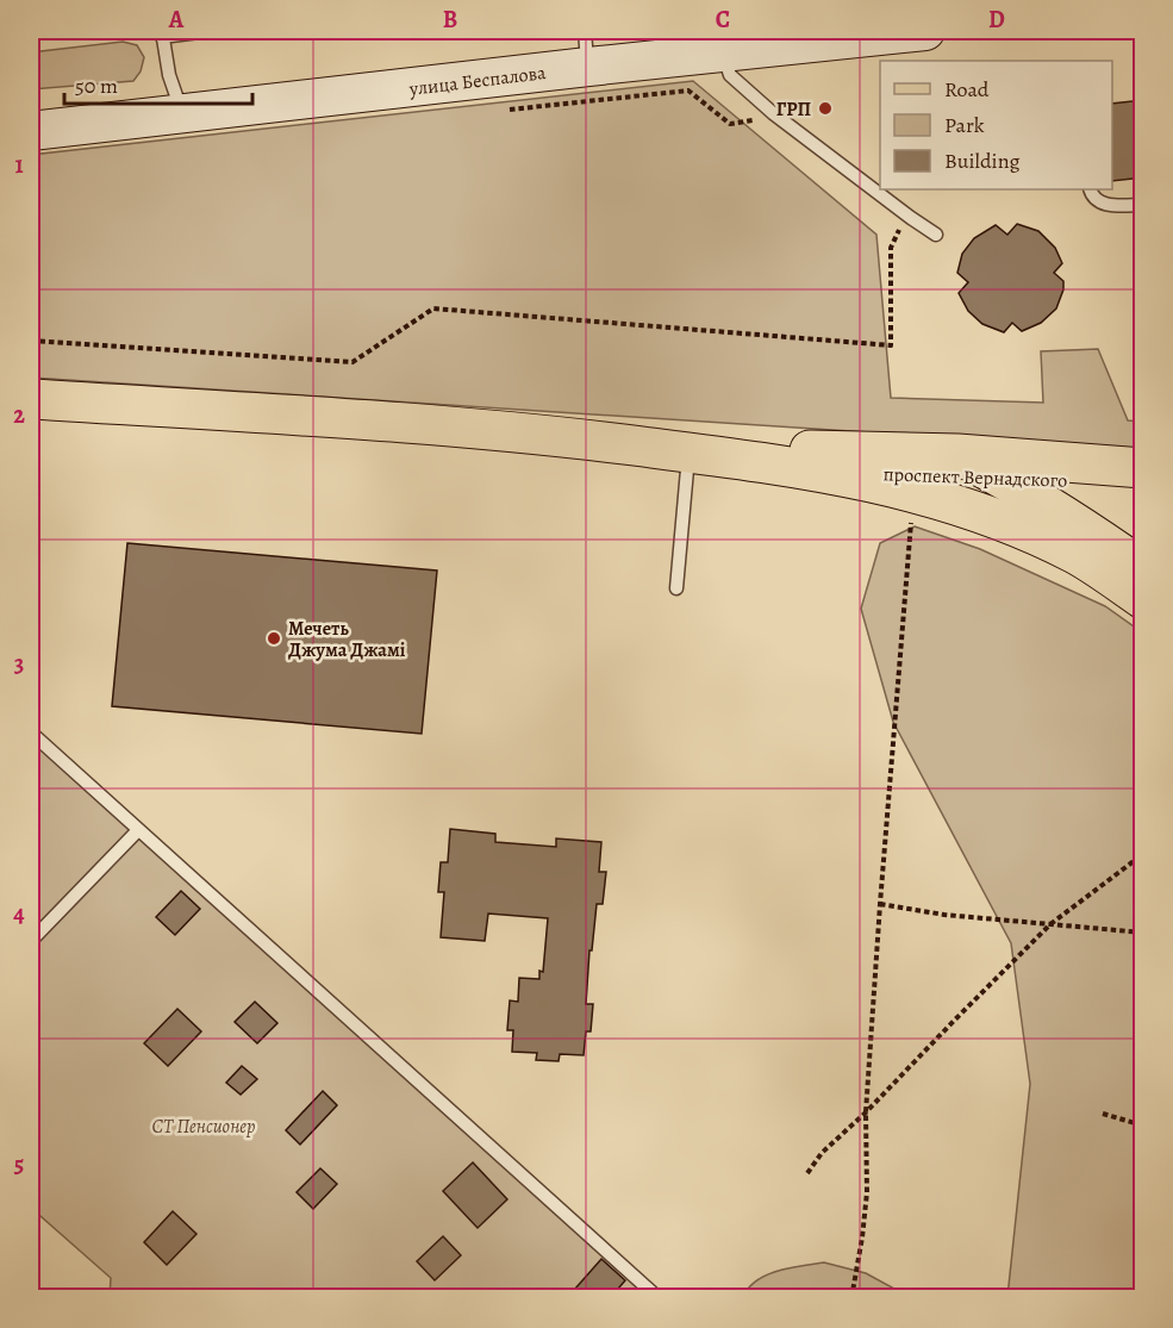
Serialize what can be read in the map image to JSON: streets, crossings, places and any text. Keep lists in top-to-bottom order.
{
  "streets": {
    "main road": ["улица Беспалова", "проспект Вернадского"]
  },
  "parks": ["СТ Пенсионер"],
  "places": ["ГРП", "Мечеть Джума Джамі"],
  "legend": ["Road", "Park", "Building"],
  "scale_bar": "50 m",
  "grid": {
    "columns": [
      "A",
      "B",
      "C",
      "D"
    ],
    "rows": [
      "1",
      "2",
      "3",
      "4",
      "5"
    ]
  }
}
